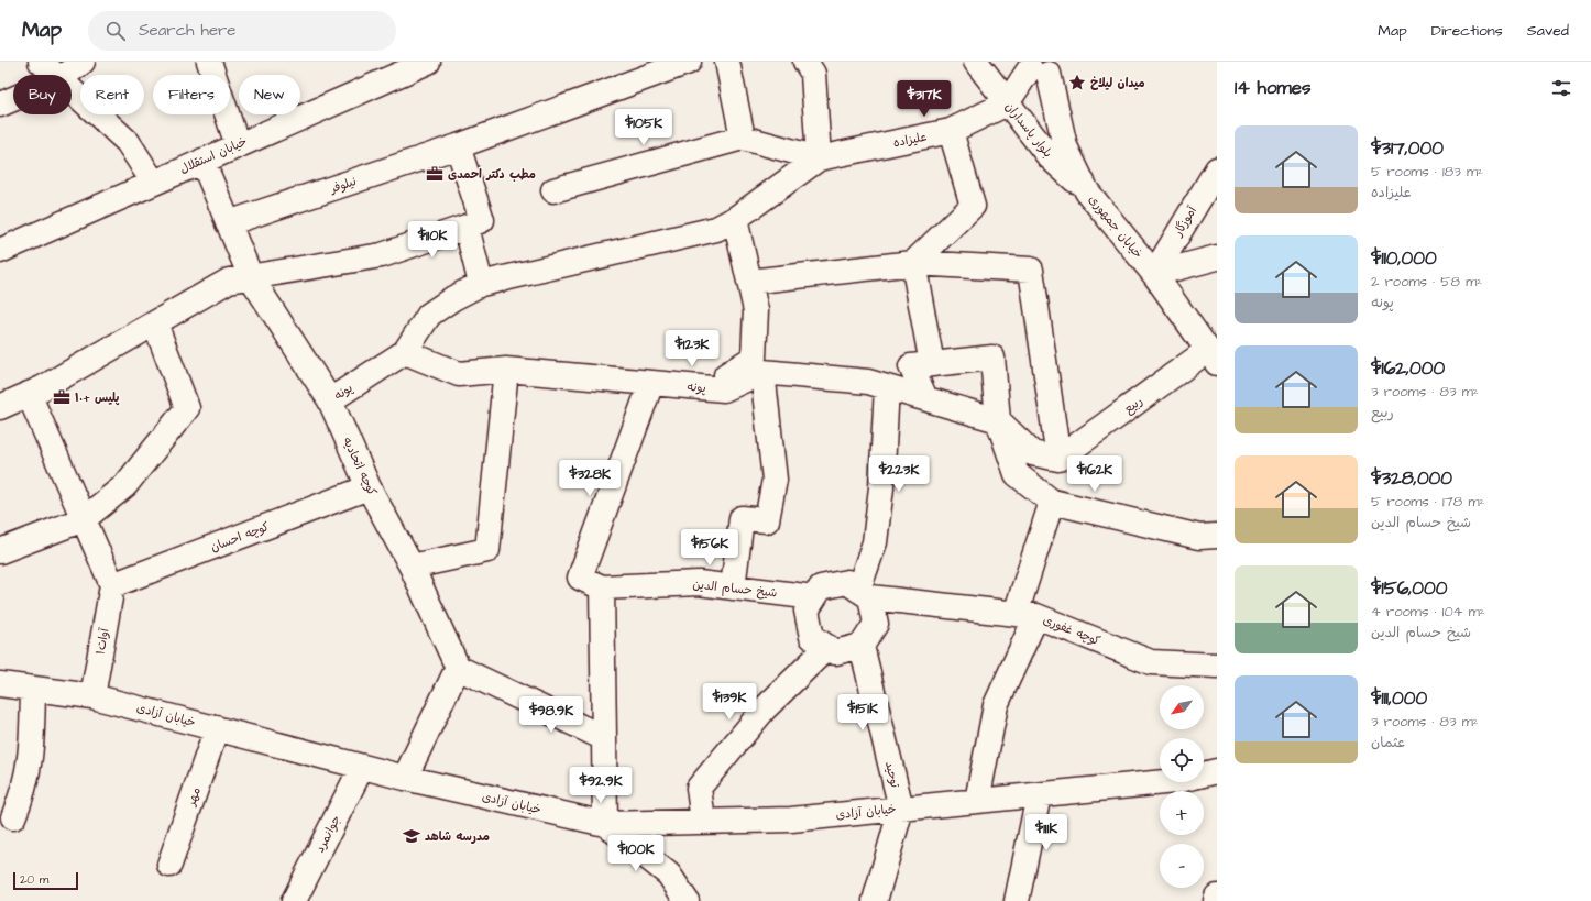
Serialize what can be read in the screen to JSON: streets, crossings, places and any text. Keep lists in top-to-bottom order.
{
  "streets": {
    "street": [
      "بلوار پاسداران",
      "علیزاده",
      "خیابان استقلال",
      "نیلوفر",
      "آموزگار",
      "خیابان جمهوری",
      "پونه",
      "ربیع",
      "کوچه اتحادیه",
      "کوچه احسان",
      "شیخ حسام الدین",
      "کوچه غفوری",
      "آوات۱",
      "خیابان آزادی",
      "توحید",
      "مهر",
      "جوانمرد"
    ]
  },
  "crossings": [
    ["بلوار پاسداران", "علیزاده"],
    ["بلوار پاسداران", "خیابان جمهوری"],
    ["خیابان استقلال", "کوچه اتحادیه"],
    ["نیلوفر", "کوچه اتحادیه"],
    ["آموزگار", "خیابان جمهوری"],
    ["خیابان جمهوری", "ربیع"],
    ["پونه", "ربیع"],
    ["پونه", "کوچه اتحادیه"],
    ["کوچه اتحادیه", "کوچه احسان"],
    ["کوچه احسان", "آوات۱"],
    ["شیخ حسام الدین", "کوچه غفوری"],
    ["شیخ حسام الدین", "توحید"],
    ["کوچه غفوری", "توحید"],
    ["آوات۱", "خیابان آزادی"],
    ["خیابان آزادی", "توحید"],
    ["خیابان آزادی", "مهر"],
    ["خیابان آزادی", "جوانمرد"]
  ],
  "places": {
    "place": ["میدان لیلاخ"],
    "office": ["مطب دکتر احمدی", "پلیس +۱۰"],
    "school or university": ["مدرسه شاهد"]
  },
  "scale_bar": "20 m",
  "north": "bottom left",
  "page": {
    "header": "Map",
    "search": "Search here",
    "nav": ["Map", "Directions", "Saved"],
    "heading": "14 homes",
    "chip": [
      "Buy",
      "Rent",
      "Filters",
      "New"
    ],
    "price": [
      "$317K",
      "$105K",
      "$110K",
      "$123K",
      "$223K",
      "$162K",
      "$328K",
      "$156K",
      "$139K",
      "$151K",
      "$98.9K",
      "$92.9K",
      "$111K",
      "$100K"
    ],
    "list": [
      {
        "name": "$317,000",
        "note": "5 rooms · 183 m² · علیزاده"
      },
      {
        "name": "$110,000",
        "note": "2 rooms · 58 m² · پونه"
      },
      {
        "name": "$162,000",
        "note": "3 rooms · 83 m² · ربیع"
      },
      {
        "name": "$328,000",
        "note": "5 rooms · 178 m² · شیخ حسام الدین"
      },
      {
        "name": "$156,000",
        "note": "4 rooms · 104 m² · شیخ حسام الدین"
      },
      {
        "name": "$111,000",
        "note": "3 rooms · 83 m² · عثمان"
      }
    ],
    "map_buttons": ["+", "−"],
    "scale": "20 m"
  }
}
